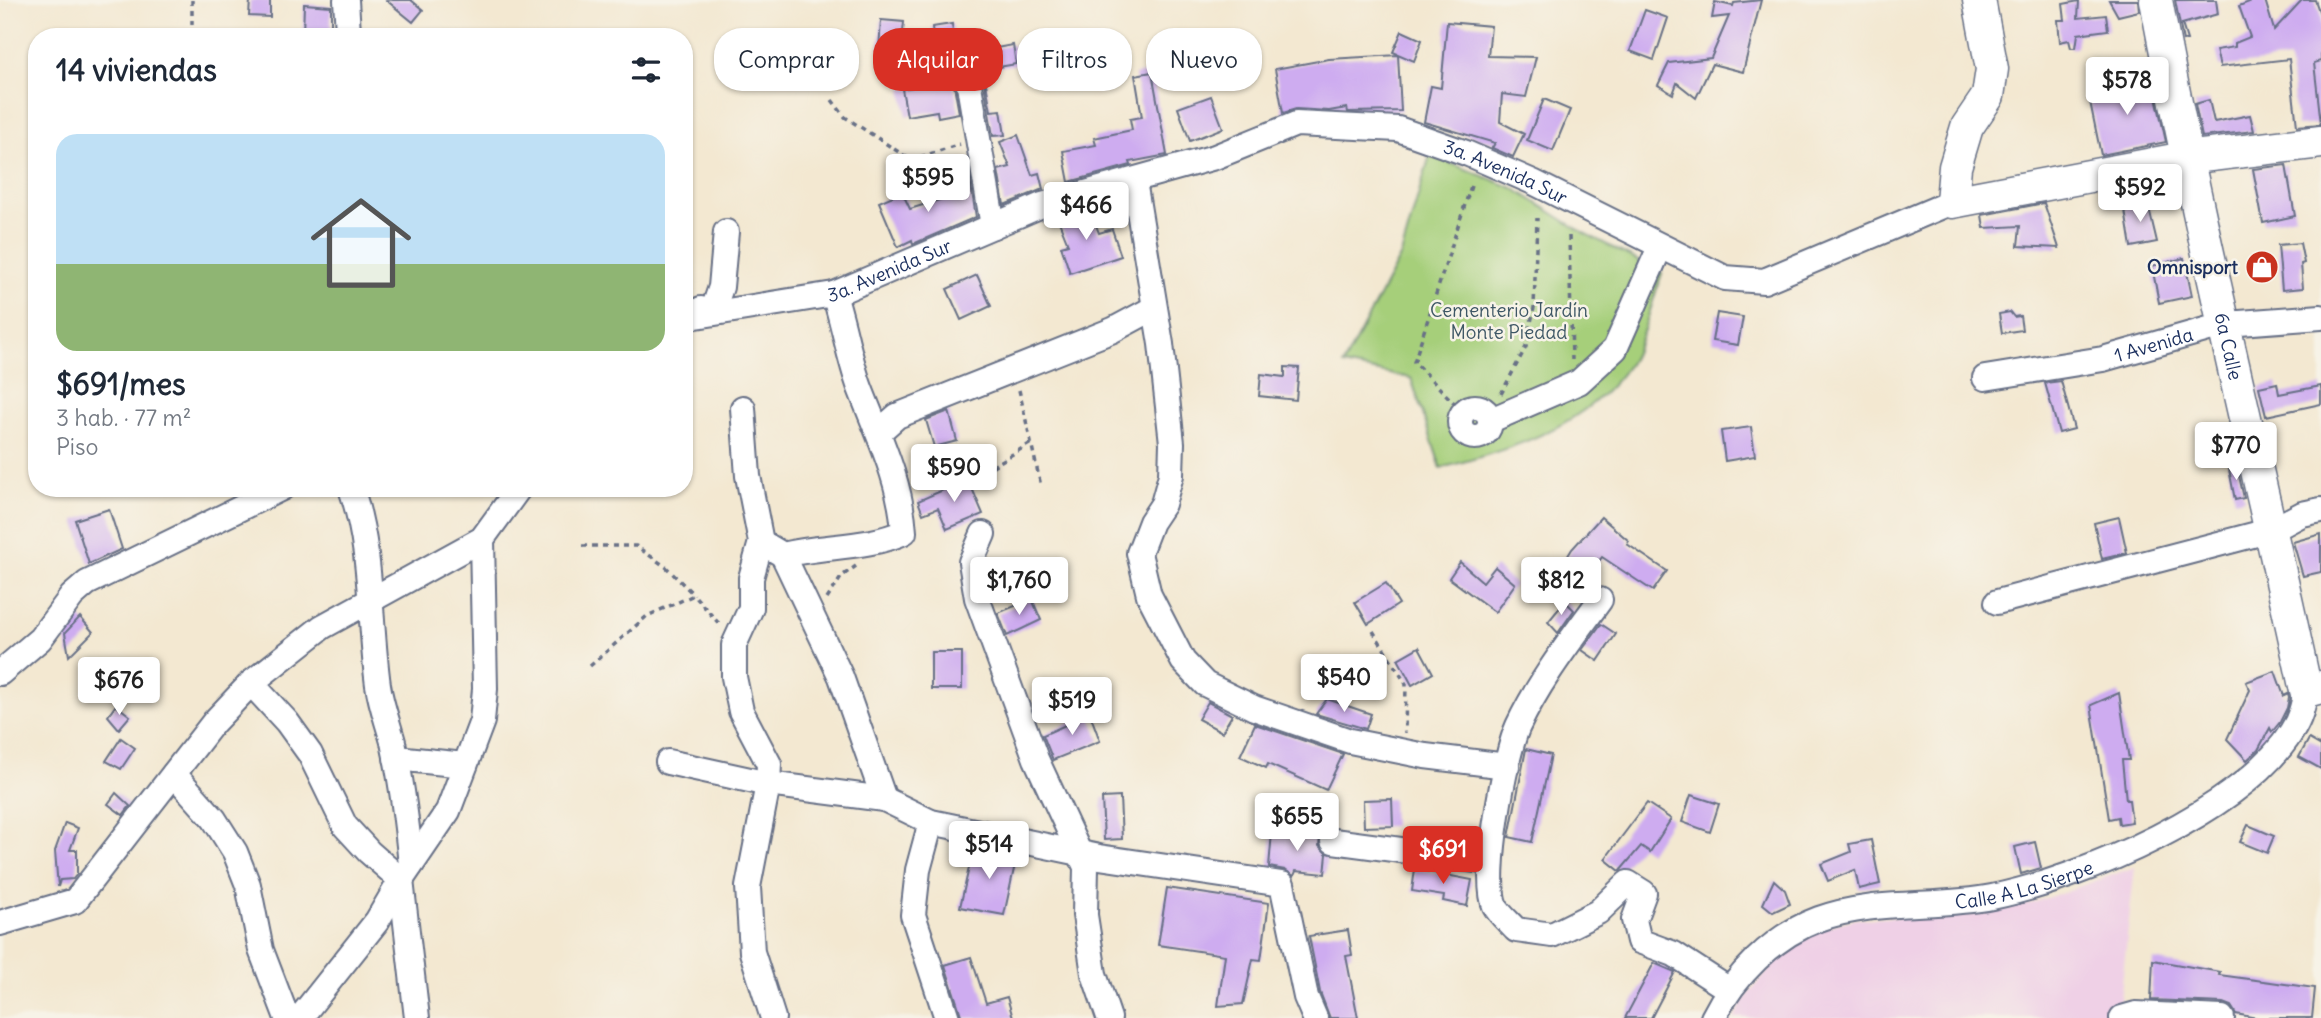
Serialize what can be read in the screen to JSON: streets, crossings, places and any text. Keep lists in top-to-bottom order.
{
  "streets": {
    "main road": ["3a. Avenida Sur", "6a Calle"],
    "street": ["1 Avenida", "Calle A La Sierpe"]
  },
  "crossings": [
    ["3a. Avenida Sur", "6a Calle"],
    ["1 Avenida", "6a Calle"],
    ["6a Calle", "Calle A La Sierpe"]
  ],
  "parks": ["Cementerio Jardín Monte Piedad"],
  "places": {
    "shop": ["Omnisport"]
  },
  "page": {
    "chip": [
      "Comprar",
      "Alquilar",
      "Filtros",
      "Nuevo"
    ],
    "heading": "14 viviendas",
    "price": [
      "$578",
      "$595",
      "$592",
      "$466",
      "$770",
      "$590",
      "$1,760",
      "$812",
      "$540",
      "$676",
      "$519",
      "$655",
      "$514",
      "$691"
    ],
    "list": [
      {
        "name": "$691/mes",
        "note": "3 hab. · 77 m² · Piso"
      }
    ]
  }
}
